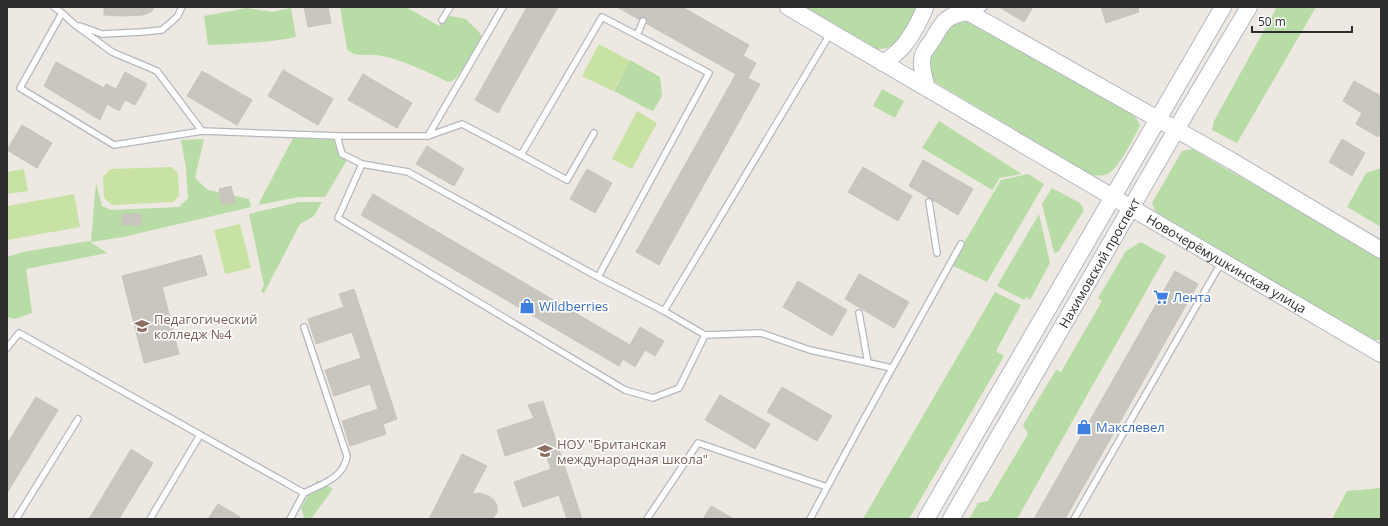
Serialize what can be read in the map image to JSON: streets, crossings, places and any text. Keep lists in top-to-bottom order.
{
  "streets": {
    "street": ["Нахимовский проспект", "Новочерёмушкинская улица"]
  },
  "crossings": [
    ["Нахимовский проспект", "Новочерёмушкинская улица"]
  ],
  "places": {
    "supermarket": ["Лента"],
    "shop": ["Wildberries", "Макслевел"],
    "school or university": ["Педагогический колледж №4", "НОУ \"Британская международная школа\""]
  },
  "scale_bar": "50 m"
}
